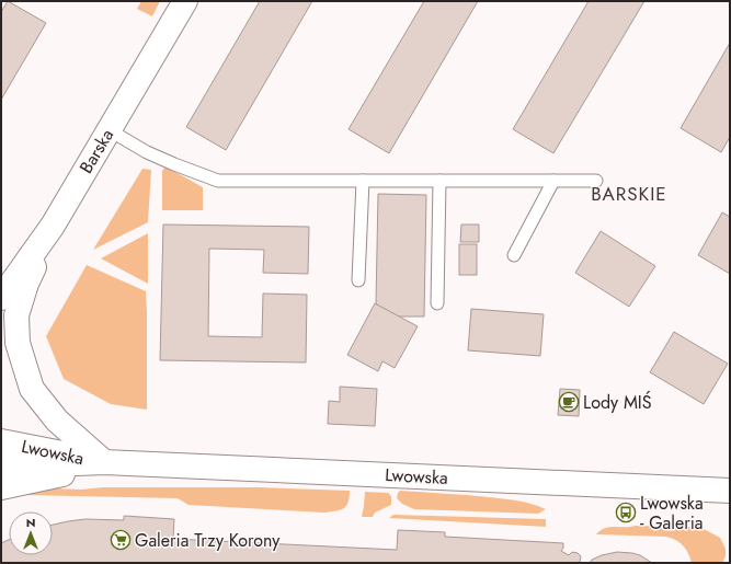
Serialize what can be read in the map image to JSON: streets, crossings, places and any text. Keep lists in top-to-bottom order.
{
  "streets": {
    "street": ["Barska", "Lwowska"]
  },
  "districts": ["BARSKIE"],
  "places": {
    "cafe": ["Lody MIŚ"],
    "bus stop": ["Lwowska - Galeria"],
    "supermarket": ["Galeria Trzy Korony"]
  },
  "north": "top"
}
